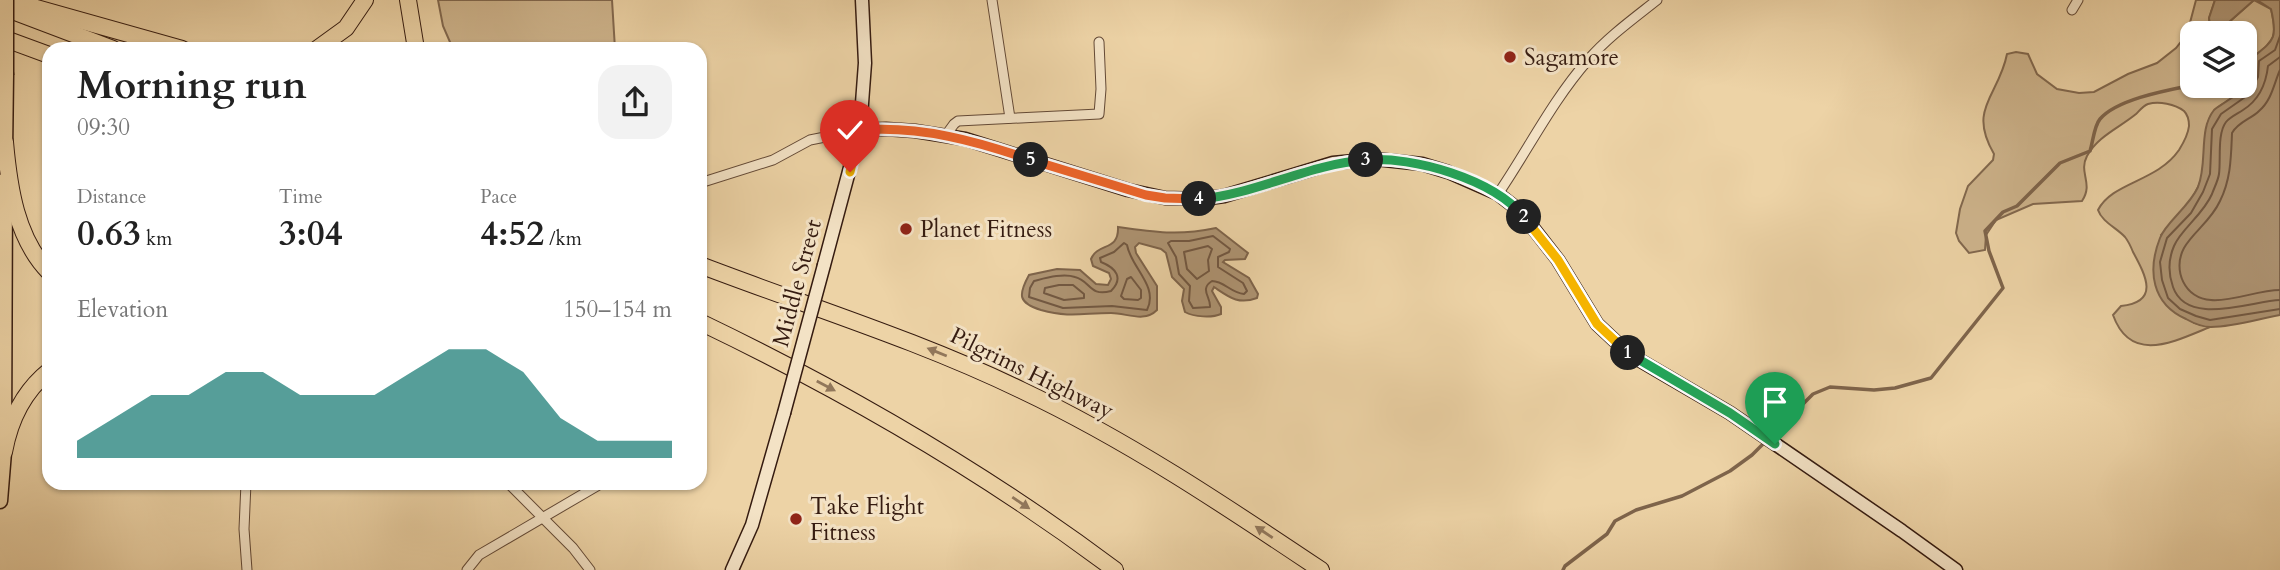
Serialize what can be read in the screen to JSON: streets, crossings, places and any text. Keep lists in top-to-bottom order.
{
  "streets": {
    "highway": ["Pilgrims Highway"],
    "street": ["Middle Street"]
  },
  "places": ["Sagamore", "Planet Fitness", "Take Flight Fitness"],
  "page": {
    "heading": ["Morning run", "09:30"],
    "pins": [
      "3",
      "5",
      "4",
      "2",
      "1"
    ],
    "stats": [
      ["Distance", "0.63 km"],
      ["Time", "3:04"],
      ["Pace", "4:52 /km"]
    ],
    "chart": ["Elevation", "150–154 m"]
  }
}
